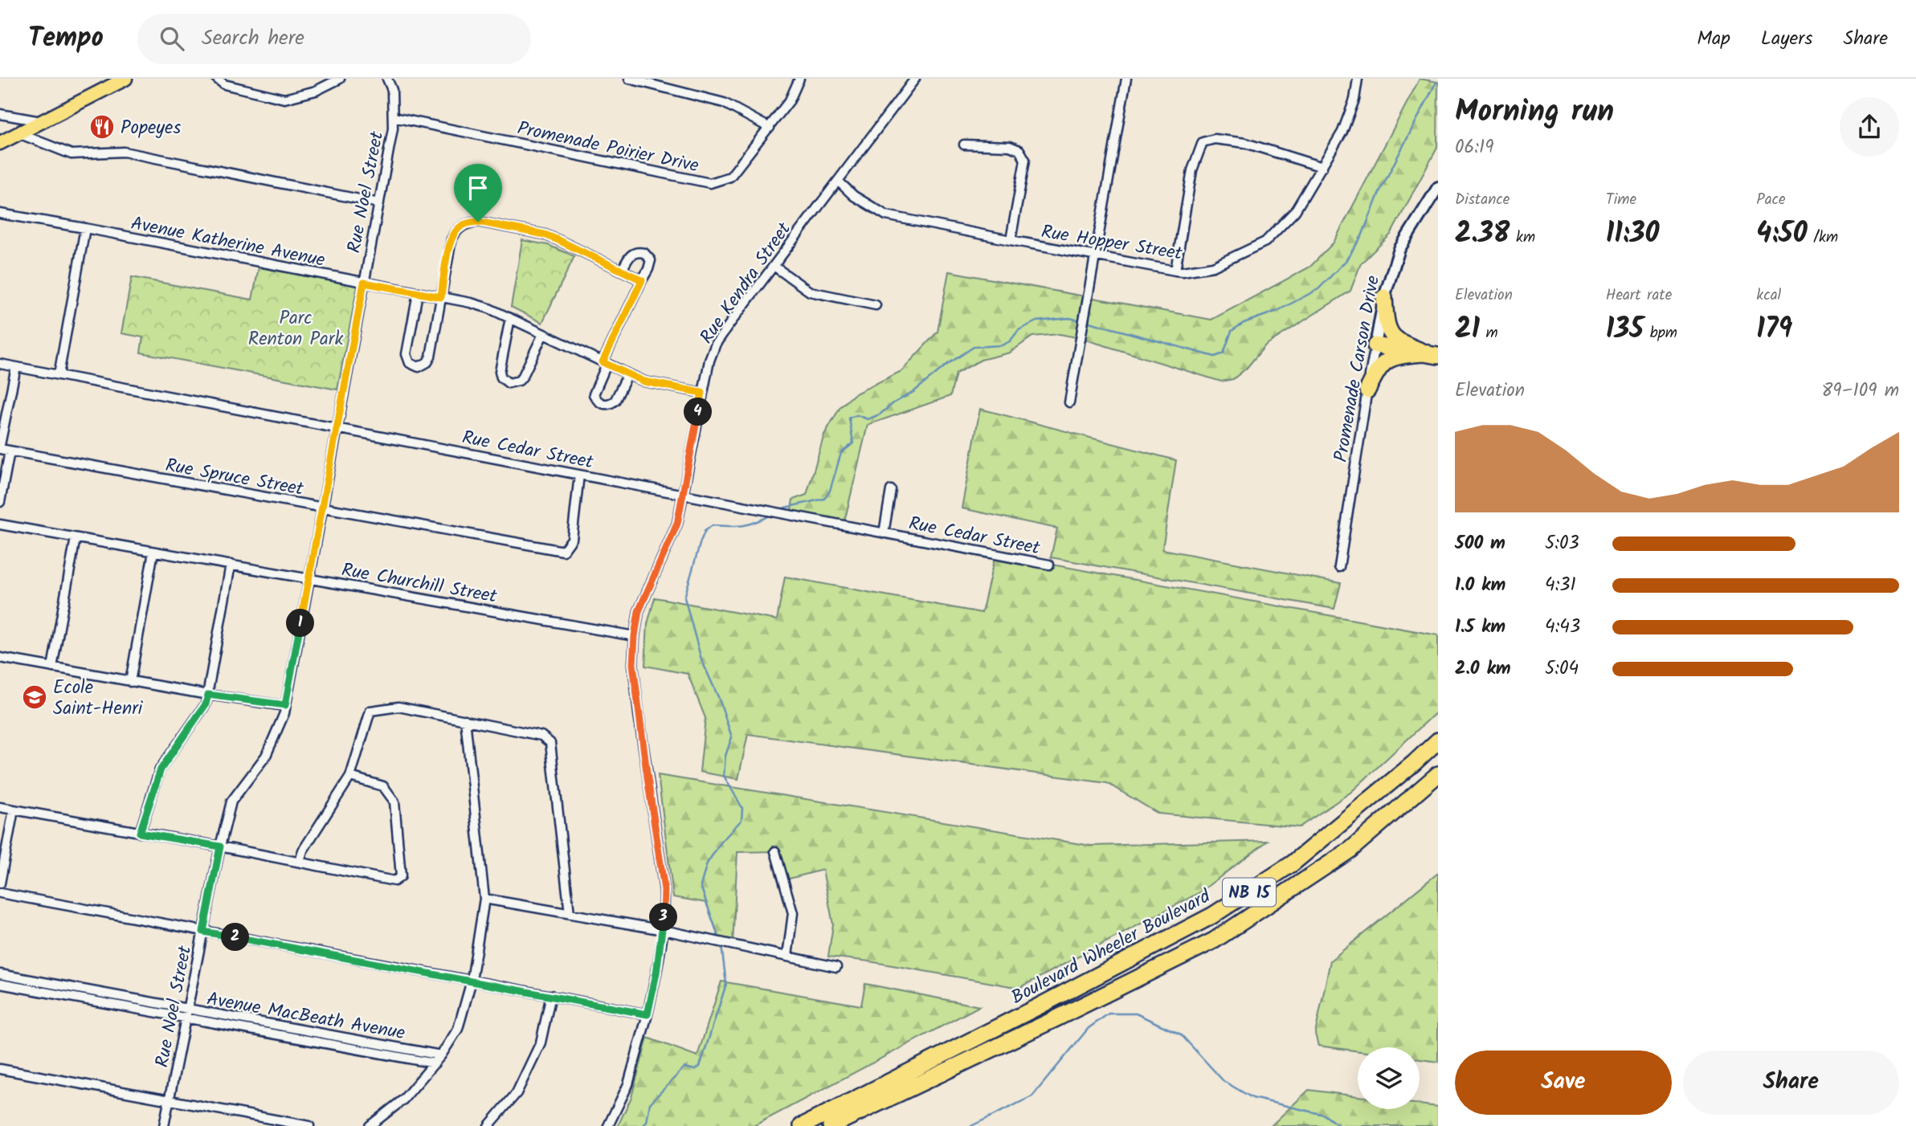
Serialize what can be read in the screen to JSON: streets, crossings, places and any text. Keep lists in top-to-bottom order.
{
  "streets": {
    "highway": ["NB 15", "Boulevard Wheeler Boulevard"],
    "street": [
      "Promenade Poirier Drive",
      "Rue Noel Street",
      "Avenue Katherine Avenue",
      "Rue Hopper Street",
      "Rue Kendra Street",
      "Promenade Carson Drive",
      "Rue Cedar Street",
      "Rue Spruce Street",
      "Rue Churchill Street",
      "Avenue MacBeath Avenue"
    ]
  },
  "crossings": [
    ["Promenade Poirier Drive", "Rue Noel Street"],
    ["Rue Noel Street", "Avenue Katherine Avenue"],
    ["Rue Noel Street", "Rue Cedar Street"],
    ["Rue Noel Street", "Rue Spruce Street"],
    ["Rue Noel Street", "Rue Churchill Street"],
    ["Rue Noel Street", "Avenue MacBeath Avenue"],
    ["Avenue Katherine Avenue", "Rue Kendra Street"],
    ["Rue Hopper Street", "Rue Kendra Street"],
    ["Rue Kendra Street", "Rue Cedar Street"],
    ["Rue Kendra Street", "Rue Churchill Street"],
    ["Rue Cedar Street", "Rue Spruce Street"]
  ],
  "parks": ["Parc Renton Park"],
  "places": {
    "restaurant": ["Popeyes"],
    "school or university": ["Ecole Saint-Henri"]
  },
  "page": {
    "header": "Tempo",
    "search": "Search here",
    "nav": ["Map", "Layers", "Share"],
    "heading": ["Morning run", "06:19"],
    "stats": [
      ["Distance", "2.38 km"],
      ["Time", "11:30"],
      ["Pace", "4:50 /km"],
      ["Elevation", "21 m"],
      ["Heart rate", "135 bpm"],
      ["kcal", "179"]
    ],
    "chart": ["Elevation", "89–109 m"],
    "pins": [
      "4",
      "1",
      "3",
      "2"
    ],
    "list": [
      {
        "name": "500 m",
        "note": "5:03"
      },
      {
        "name": "1.0 km",
        "note": "4:31"
      },
      {
        "name": "1.5 km",
        "note": "4:43"
      },
      {
        "name": "2.0 km",
        "note": "5:04"
      }
    ],
    "buttons": ["Save", "Share"]
  }
}
